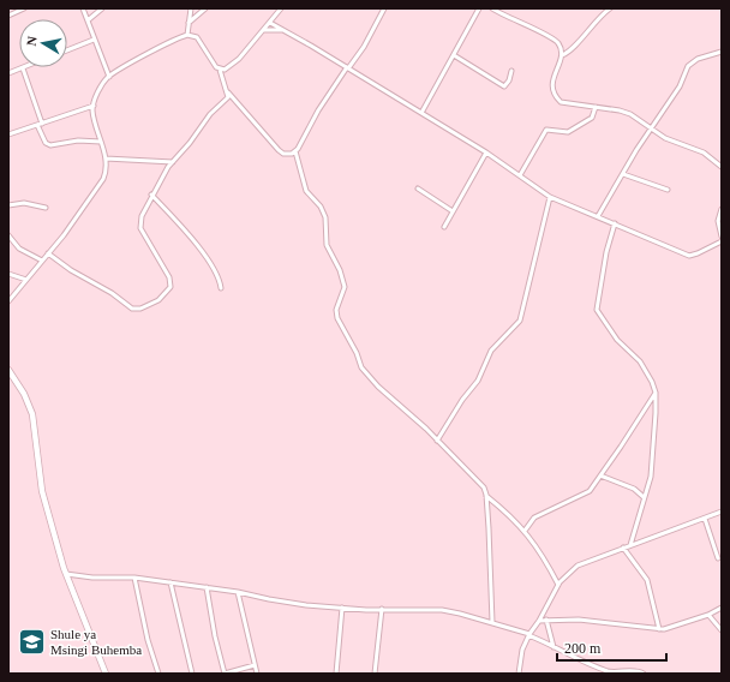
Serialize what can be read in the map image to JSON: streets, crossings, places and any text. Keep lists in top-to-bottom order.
{
  "places": {
    "school or university": ["Shule ya Msingi Buhemba"]
  },
  "scale_bar": "200 m",
  "north": "left"
}
